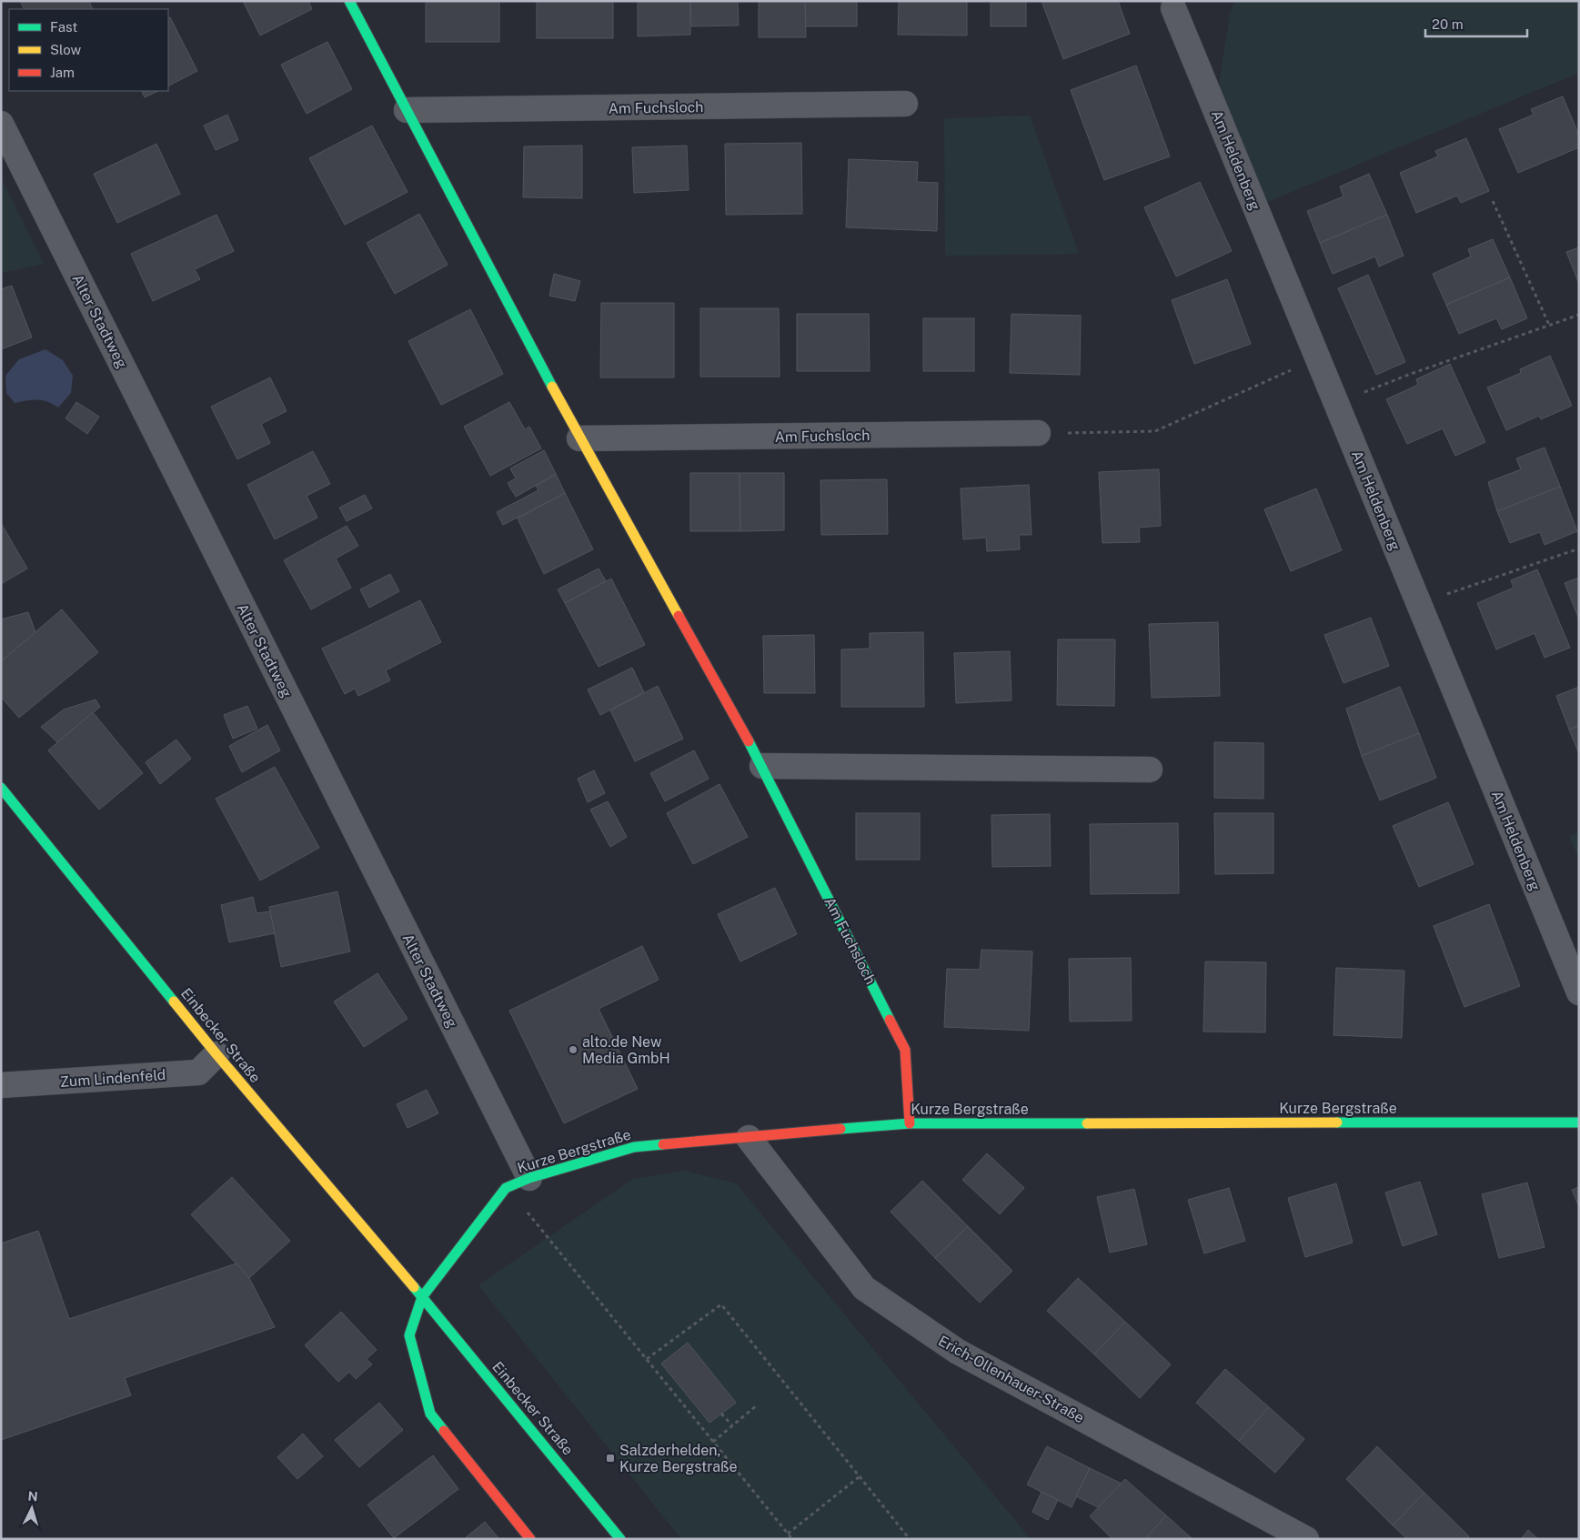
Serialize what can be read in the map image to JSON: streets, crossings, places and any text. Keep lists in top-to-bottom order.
{
  "streets": {
    "street": [
      "Am Fuchsloch",
      "Am Heldenberg",
      "Alter Stadtweg",
      "Einbecker Straße",
      "Zum Lindenfeld",
      "Kurze Bergstraße",
      "Erich-Ollenhauer-Straße"
    ]
  },
  "crossings": [
    ["Am Fuchsloch", "Kurze Bergstraße"],
    ["Alter Stadtweg", "Kurze Bergstraße"],
    ["Einbecker Straße", "Zum Lindenfeld"],
    ["Einbecker Straße", "Kurze Bergstraße"],
    ["Kurze Bergstraße", "Erich-Ollenhauer-Straße"]
  ],
  "places": {
    "other": ["alto.de New Media GmbH"],
    "transit": ["Salzderhelden, Kurze Bergstraße"]
  },
  "legend": ["Fast", "Slow", "Jam"],
  "scale_bar": "20 m",
  "north": "top"
}
